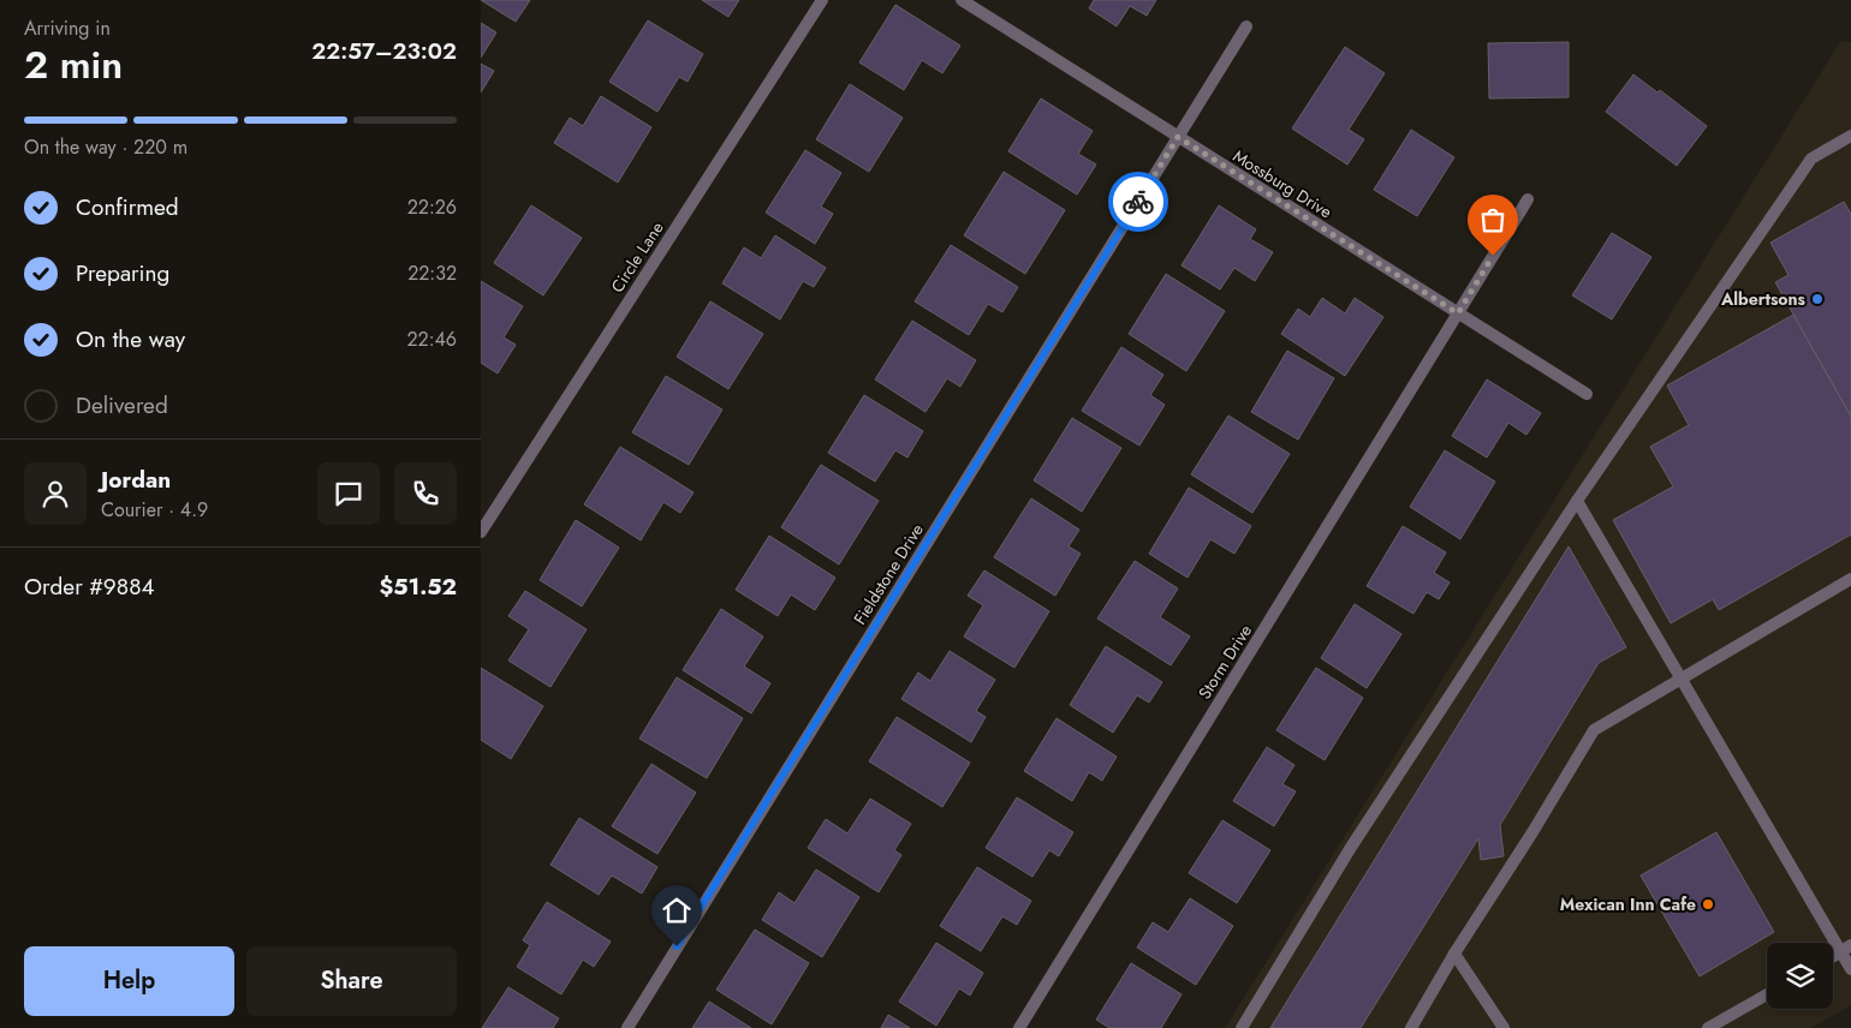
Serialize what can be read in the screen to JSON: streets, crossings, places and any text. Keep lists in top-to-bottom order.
{
  "streets": {
    "street": [
      "Mossburg Drive",
      "Circle Lane",
      "Fieldstone Drive",
      "Storm Drive"
    ]
  },
  "crossings": [
    ["Mossburg Drive", "Fieldstone Drive"],
    ["Mossburg Drive", "Storm Drive"]
  ],
  "places": ["Albertsons", "Mexican Inn Cafe"],
  "page": {
    "heading": ["2 min", "Arriving in", "22:57–23:02"],
    "panel": [
      "Jordan",
      "Courier · 4.9",
      "Order #9884",
      "$51.52"
    ],
    "bar": "On the way · 220 m",
    "list": [
      ["Confirmed", "22:26"],
      ["Preparing", "22:32"],
      ["On the way", "22:46"],
      "Delivered"
    ],
    "buttons": ["Help", "Share"]
  }
}
